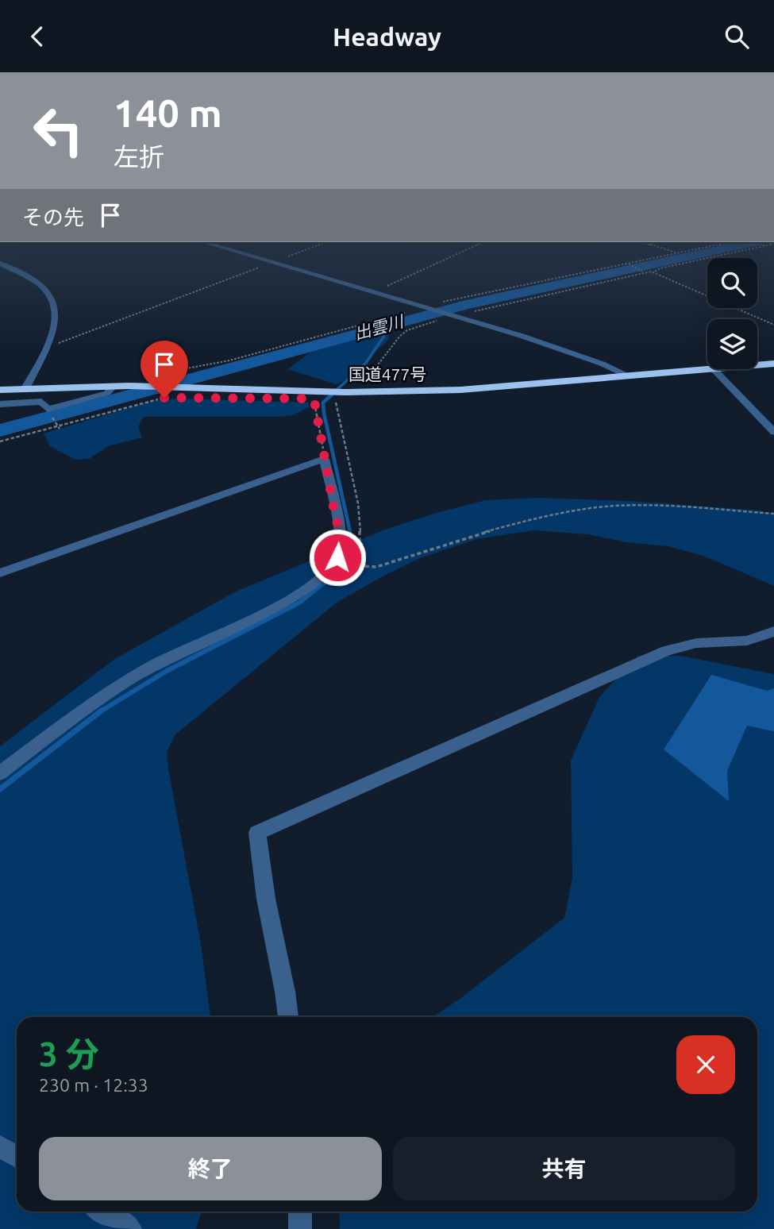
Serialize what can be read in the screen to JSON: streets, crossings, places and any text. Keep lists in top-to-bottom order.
{
  "streets": {
    "highway": ["国道477号"]
  },
  "water": ["出雲川"],
  "page": {
    "header": "Headway",
    "turn": ["140 m", "左折"],
    "then": "その先",
    "heading": ["3 分", "230 m · 12:33"],
    "buttons": ["終了", "共有"]
  }
}
